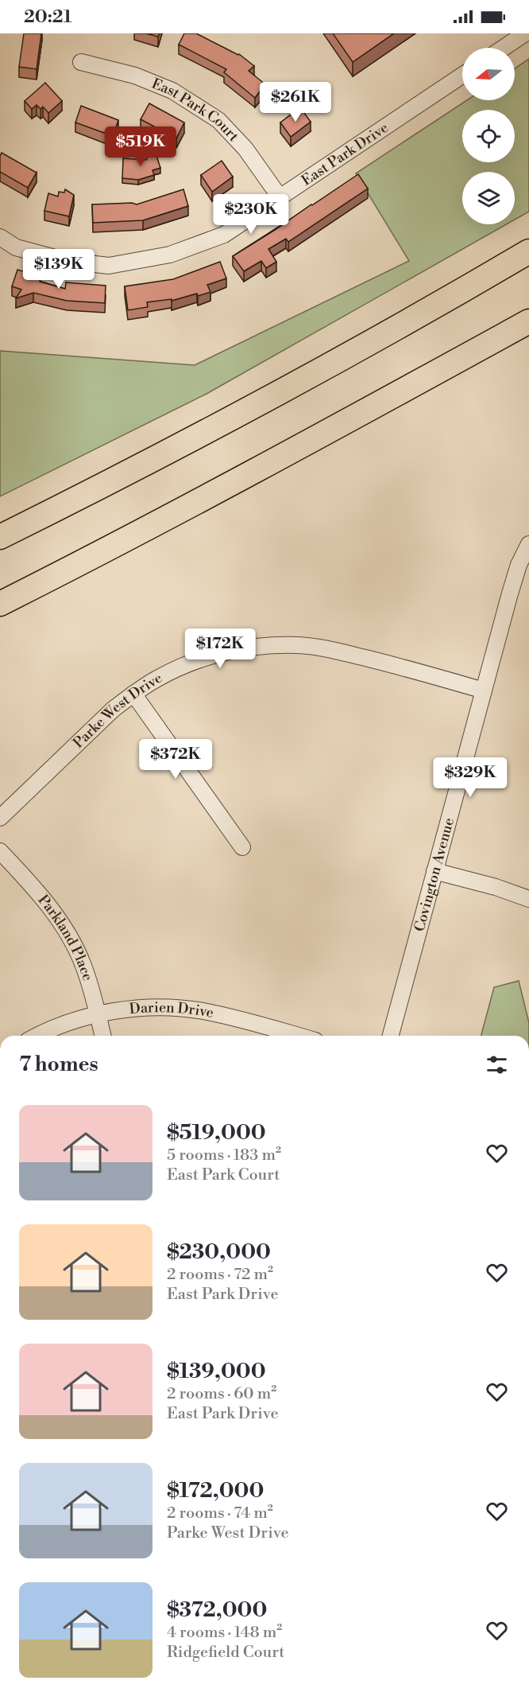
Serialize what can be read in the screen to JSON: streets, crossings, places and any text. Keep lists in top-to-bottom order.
{
  "streets": {
    "street": [
      "East Park Court",
      "East Park Drive",
      "Parke West Drive",
      "Covington Avenue",
      "Parkland Place",
      "Darien Drive"
    ]
  },
  "crossings": [
    ["East Park Court", "East Park Drive"],
    ["Parke West Drive", "Covington Avenue"],
    ["Parkland Place", "Darien Drive"]
  ],
  "north": "left",
  "page": {
    "status": "20:21",
    "price": [
      "$261K",
      "$519K",
      "$230K",
      "$139K",
      "$172K",
      "$372K",
      "$329K"
    ],
    "heading": "7 homes",
    "list": [
      {
        "name": "$519,000",
        "note": "5 rooms · 183 m² · East Park Court"
      },
      {
        "name": "$230,000",
        "note": "2 rooms · 72 m² · East Park Drive"
      },
      {
        "name": "$139,000",
        "note": "2 rooms · 60 m² · East Park Drive"
      },
      {
        "name": "$172,000",
        "note": "2 rooms · 74 m² · Parke West Drive"
      },
      {
        "name": "$372,000",
        "note": "4 rooms · 148 m² · Ridgefield Court"
      }
    ]
  }
}
